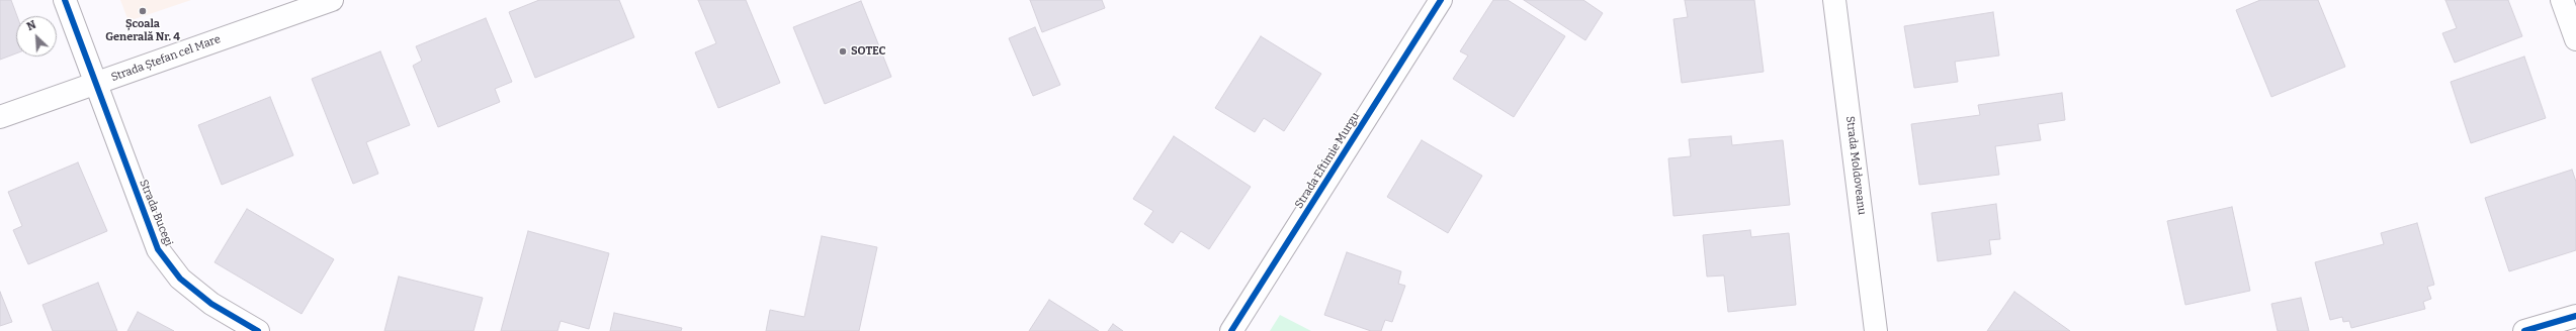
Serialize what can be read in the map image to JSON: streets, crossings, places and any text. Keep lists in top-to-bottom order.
{
  "streets": {
    "street": [
      "Strada Ștefan cel Mare",
      "Strada Eftimie Murgu",
      "Strada Moldoveanu",
      "Strada Bucegi"
    ]
  },
  "crossings": [
    ["Strada Ștefan cel Mare", "Strada Bucegi"]
  ],
  "places": ["Școala Generală Nr. 4", "SOTEC"],
  "north": "top left"
}
